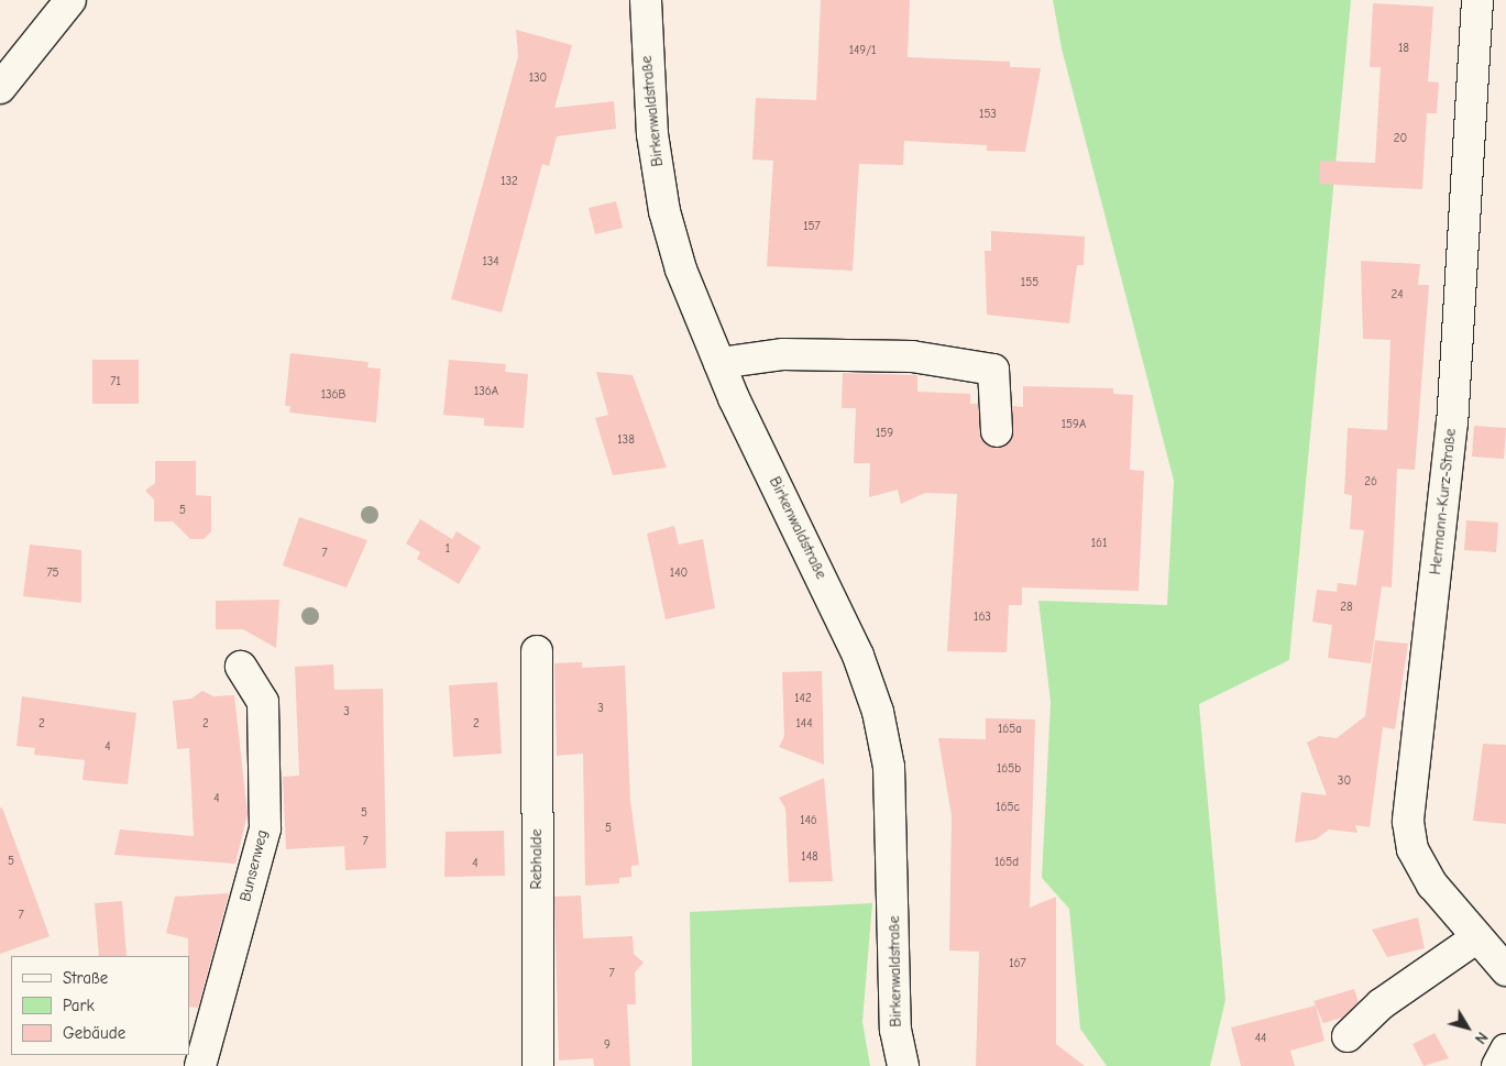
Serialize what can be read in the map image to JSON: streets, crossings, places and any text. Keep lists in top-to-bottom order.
{
  "streets": {
    "street": [
      "Birkenwaldstraße",
      "Hermann-Kurz-Straße",
      "Rebhalde",
      "Bunsenweg"
    ]
  },
  "house_numbers": [
    "18",
    "149/1",
    "130",
    "153",
    "20",
    "132",
    "157",
    "134",
    "155",
    "24",
    "71",
    "136A",
    "136B",
    "159A",
    "159",
    "138",
    "26",
    "5",
    "161",
    "1",
    "7",
    "75",
    "140",
    "28",
    "163",
    "142",
    "3",
    "3",
    "2",
    "2",
    "2",
    "144",
    "165a",
    "4",
    "165b",
    "30",
    "4",
    "165c",
    "5",
    "146",
    "5",
    "7",
    "148",
    "5",
    "165d",
    "4",
    "7",
    "167",
    "7",
    "44",
    "9"
  ],
  "legend": ["Straße", "Park", "Gebäude"],
  "north": "bottom right"
}
